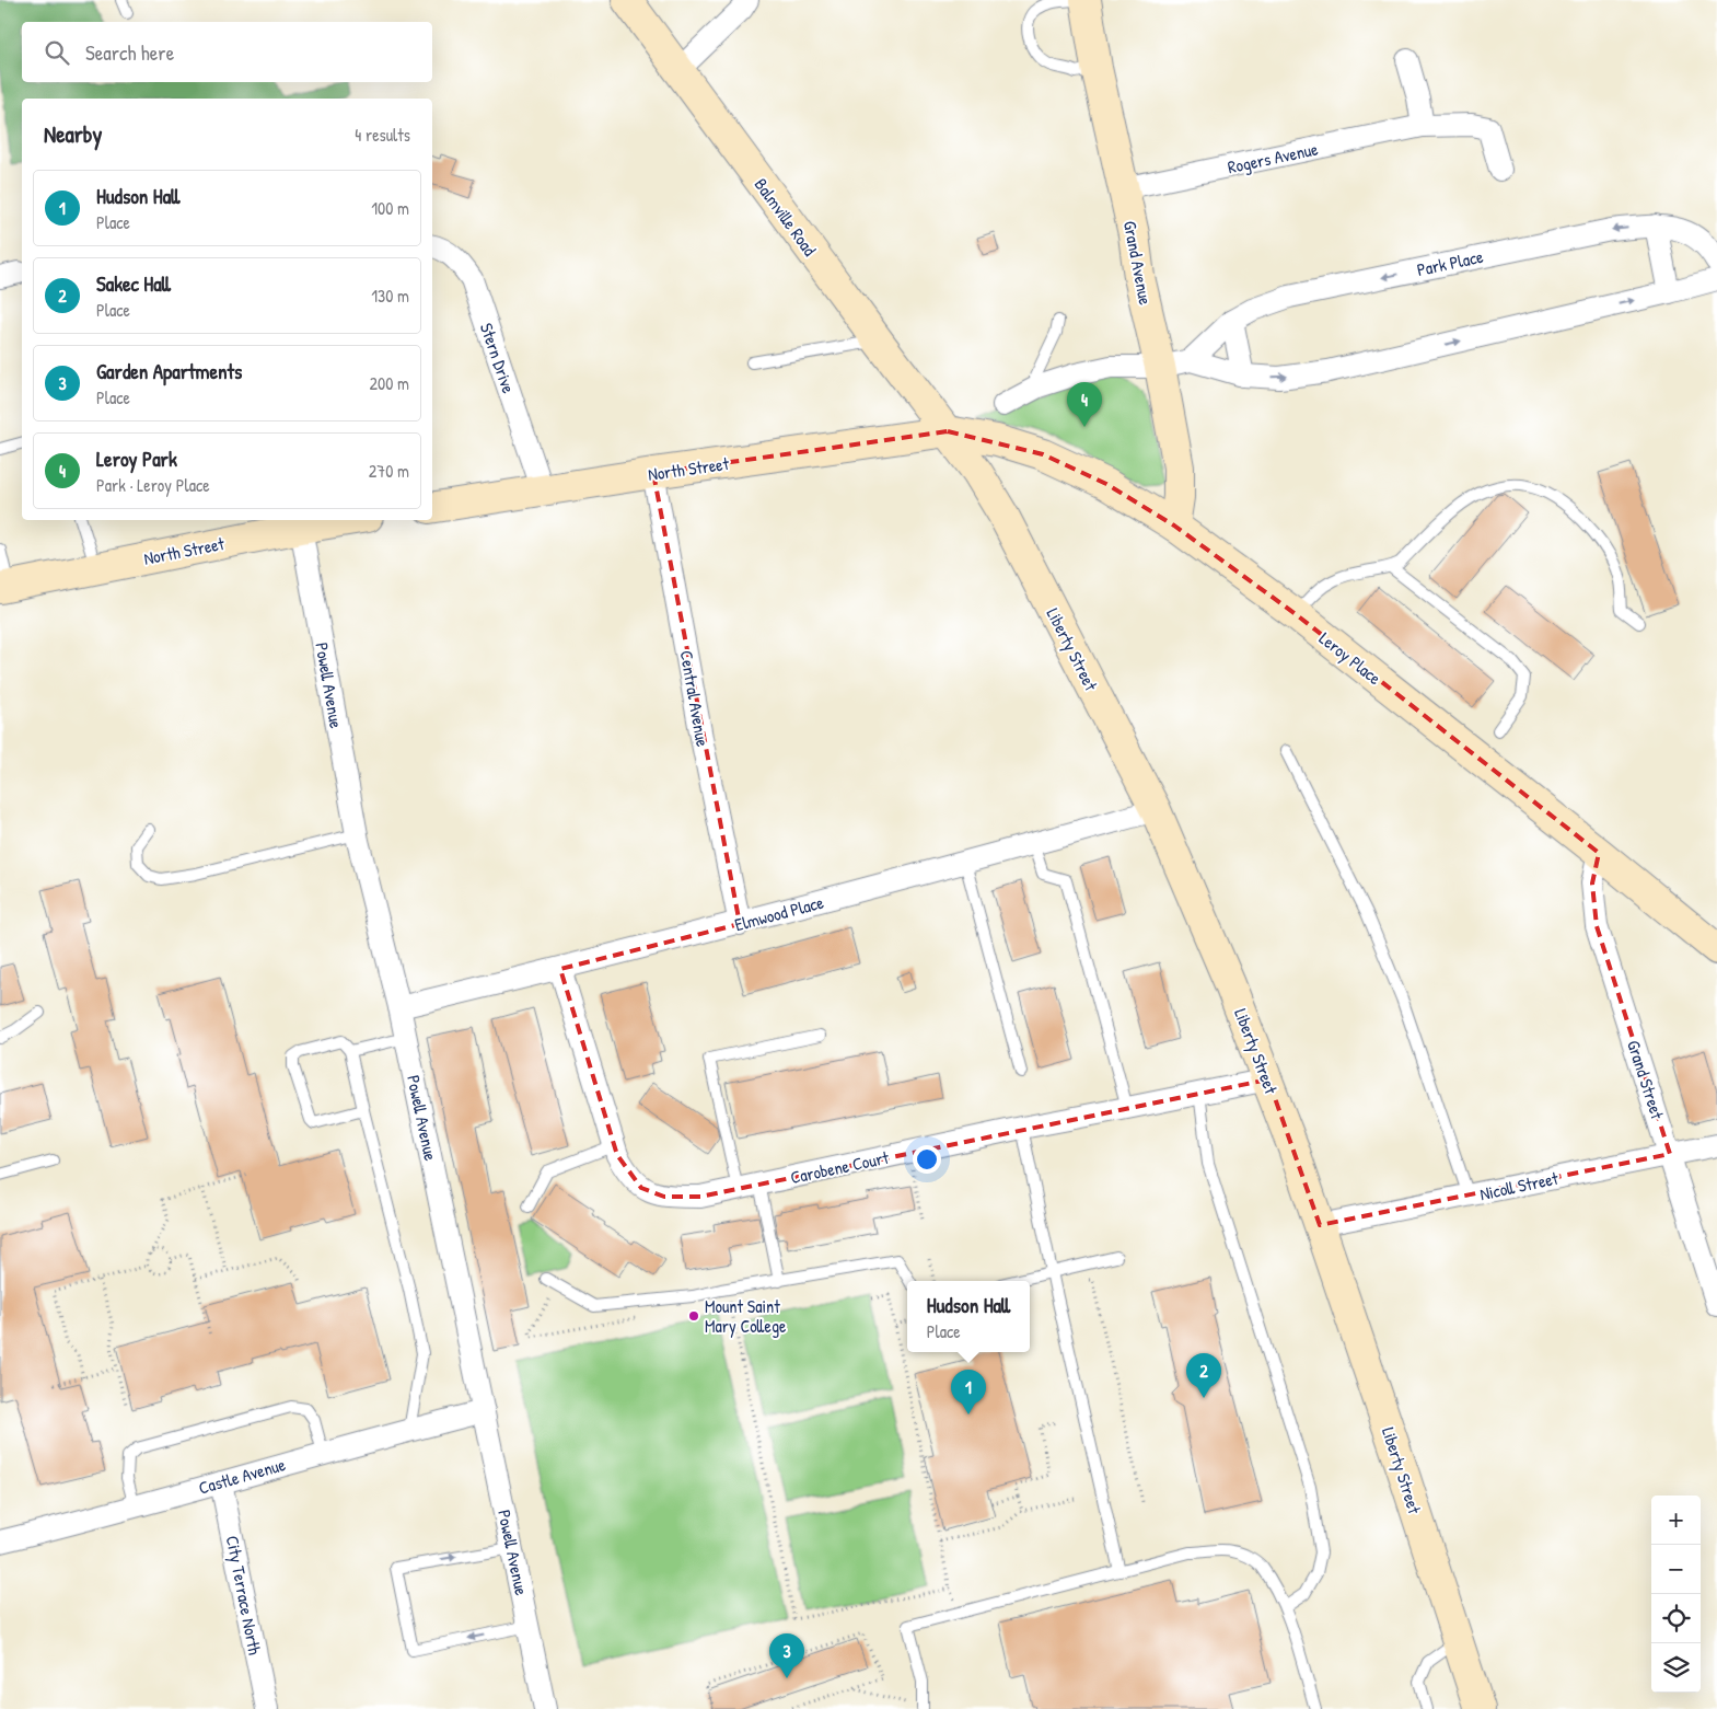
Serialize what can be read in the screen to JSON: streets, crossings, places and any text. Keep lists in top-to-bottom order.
{
  "streets": {
    "street": [
      "Rogers Avenue",
      "Balmville Road",
      "Grand Avenue",
      "Park Place",
      "Stern Drive",
      "North Street",
      "Liberty Street",
      "Leroy Place",
      "Powell Avenue",
      "Central Avenue",
      "Elmwood Place",
      "Grand Street",
      "Carobene Court",
      "Nicoll Street",
      "Castle Avenue",
      "City Terrace North"
    ]
  },
  "crossings": [
    ["Rogers Avenue", "Grand Avenue"],
    ["Balmville Road", "North Street"],
    ["Balmville Road", "Liberty Street"],
    ["Balmville Road", "Leroy Place"],
    ["Grand Avenue", "Leroy Place"],
    ["Stern Drive", "North Street"],
    ["North Street", "Liberty Street"],
    ["North Street", "Leroy Place"],
    ["North Street", "Powell Avenue"],
    ["North Street", "Central Avenue"],
    ["Liberty Street", "Leroy Place"],
    ["Liberty Street", "Elmwood Place"],
    ["Liberty Street", "Carobene Court"],
    ["Liberty Street", "Nicoll Street"],
    ["Leroy Place", "Grand Street"],
    ["Powell Avenue", "Elmwood Place"],
    ["Powell Avenue", "Castle Avenue"],
    ["Central Avenue", "Elmwood Place"],
    ["Elmwood Place", "Carobene Court"],
    ["Grand Street", "Nicoll Street"],
    ["Castle Avenue", "City Terrace North"]
  ],
  "places": ["Mount Saint Mary College"],
  "page": {
    "search": "Search here",
    "heading": ["Nearby", "4 results"],
    "list": [
      {
        "mark": "1",
        "name": "Hudson Hall",
        "note": "Place",
        "value": "100 m"
      },
      {
        "mark": "2",
        "name": "Sakec Hall",
        "note": "Place",
        "value": "130 m"
      },
      {
        "mark": "3",
        "name": "Garden Apartments",
        "note": "Place",
        "value": "200 m"
      },
      {
        "mark": "4",
        "name": "Leroy Park",
        "note": "Park · Leroy Place",
        "value": "270 m"
      }
    ],
    "pins": [
      "4",
      "2",
      "1",
      "3"
    ],
    "popup": ["Hudson Hall", "Place"],
    "map_buttons": ["+", "−"]
  }
}
